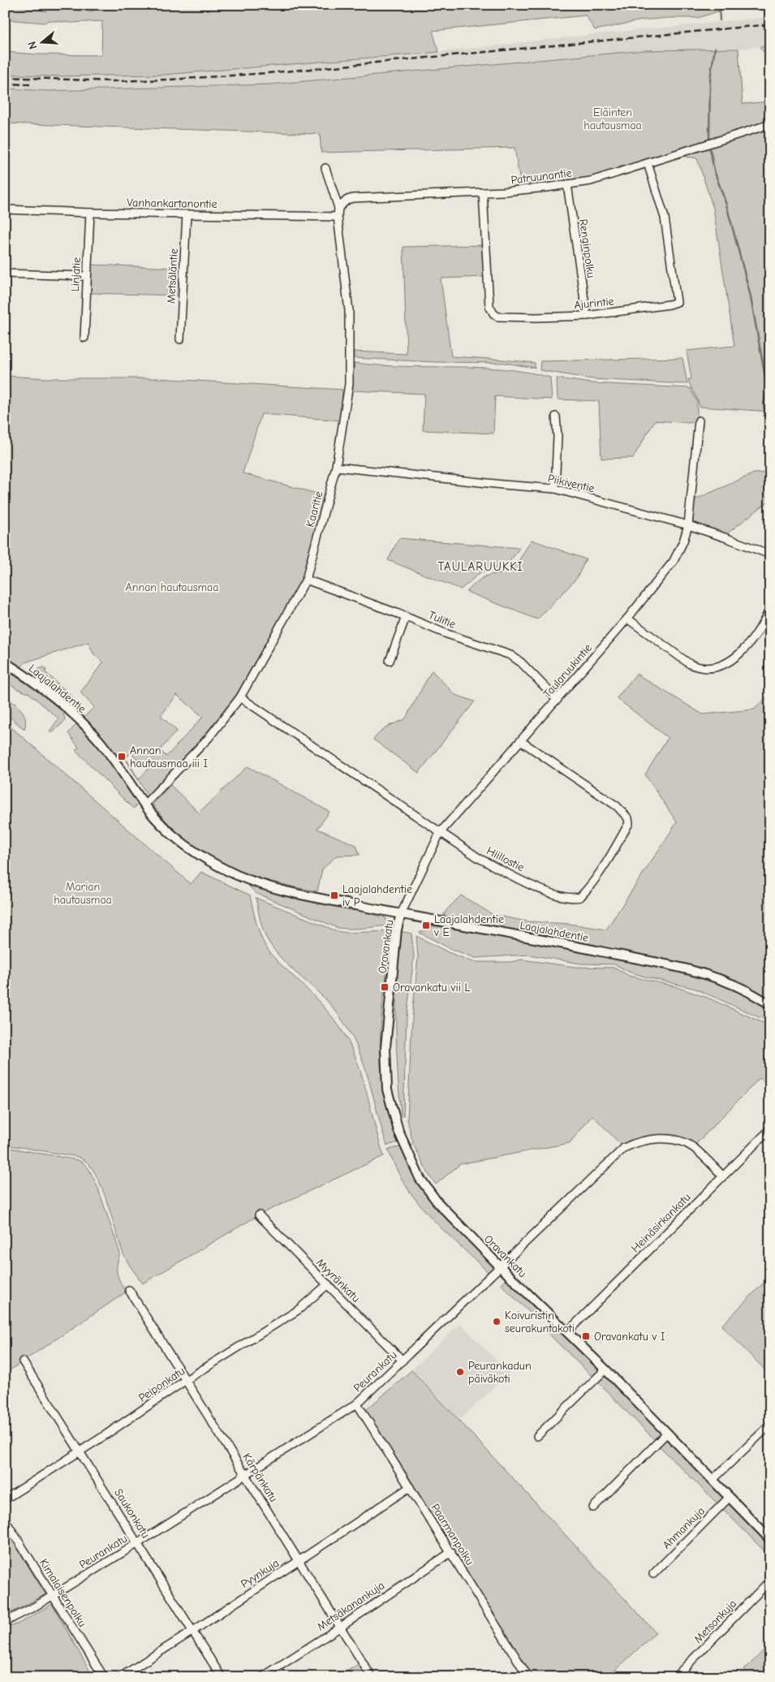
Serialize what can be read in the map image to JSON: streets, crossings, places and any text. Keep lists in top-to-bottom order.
{
  "streets": {
    "street": [
      "Patruunantie",
      "Vanhankartanontie",
      "Renginpolku",
      "Linjatie",
      "Metsäläntie",
      "Ajurintie",
      "Piikiventie",
      "Kaaritie",
      "Tulitie",
      "Taularuukintie",
      "Laajalahdentie",
      "Hiillostie",
      "Oravankatu",
      "Heinäsirkankatu",
      "Myyränkatu",
      "Peurankatu",
      "Peiponkatu",
      "Kärpänkatu",
      "Saukonkatu",
      "Ahmankuja",
      "Paarmanpolku",
      "Pyynkuja",
      "Kimalaisenpolku",
      "Metsäkanankuja",
      "Metsonkuja"
    ]
  },
  "crossings": [
    ["Patruunantie", "Renginpolku"],
    ["Patruunantie", "Ajurintie"],
    ["Patruunantie", "Kaaritie"],
    ["Vanhankartanontie", "Linjatie"],
    ["Vanhankartanontie", "Metsäläntie"],
    ["Vanhankartanontie", "Kaaritie"],
    ["Renginpolku", "Ajurintie"],
    ["Piikiventie", "Kaaritie"],
    ["Piikiventie", "Taularuukintie"],
    ["Kaaritie", "Tulitie"],
    ["Kaaritie", "Laajalahdentie"],
    ["Kaaritie", "Hiillostie"],
    ["Tulitie", "Taularuukintie"],
    ["Taularuukintie", "Laajalahdentie"],
    ["Taularuukintie", "Hiillostie"],
    ["Taularuukintie", "Oravankatu"],
    ["Laajalahdentie", "Oravankatu"],
    ["Oravankatu", "Heinäsirkankatu"],
    ["Oravankatu", "Peurankatu"],
    ["Oravankatu", "Ahmankuja"],
    ["Heinäsirkankatu", "Peurankatu"],
    ["Myyränkatu", "Peurankatu"],
    ["Myyränkatu", "Peiponkatu"],
    ["Peurankatu", "Kärpänkatu"],
    ["Peurankatu", "Saukonkatu"],
    ["Peurankatu", "Paarmanpolku"],
    ["Peurankatu", "Kimalaisenpolku"],
    ["Peiponkatu", "Kärpänkatu"],
    ["Peiponkatu", "Saukonkatu"],
    ["Kärpänkatu", "Pyynkuja"],
    ["Kärpänkatu", "Metsäkanankuja"],
    ["Saukonkatu", "Pyynkuja"],
    ["Paarmanpolku", "Pyynkuja"],
    ["Paarmanpolku", "Metsäkanankuja"]
  ],
  "districts": ["TAULARUUKKI"],
  "parks": ["Eläinten hautausmaa", "Annan hautausmaa", "Marian hautausmaa"],
  "places": {
    "transit": [
      "Annan hautausmaa iii I",
      "Laajalahdentie iv P",
      "Laajalahdentie v E",
      "Oravankatu vii L",
      "Oravankatu v I"
    ],
    "other": ["Koivuristin seurakuntakoti", "Peurankadun päiväkoti"]
  },
  "north": "left"
}
